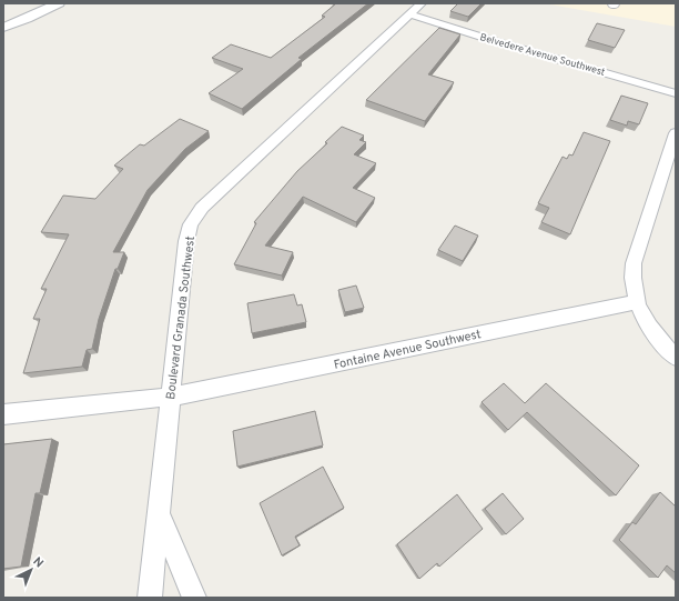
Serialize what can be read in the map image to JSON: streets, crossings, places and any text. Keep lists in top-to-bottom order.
{
  "streets": {
    "street": ["Belvedere Avenue Southwest", "Boulevard Granada Southwest", "Fontaine Avenue Southwest"]
  },
  "crossings": [
    ["Belvedere Avenue Southwest", "Boulevard Granada Southwest"],
    ["Boulevard Granada Southwest", "Fontaine Avenue Southwest"]
  ],
  "north": "top right"
}
